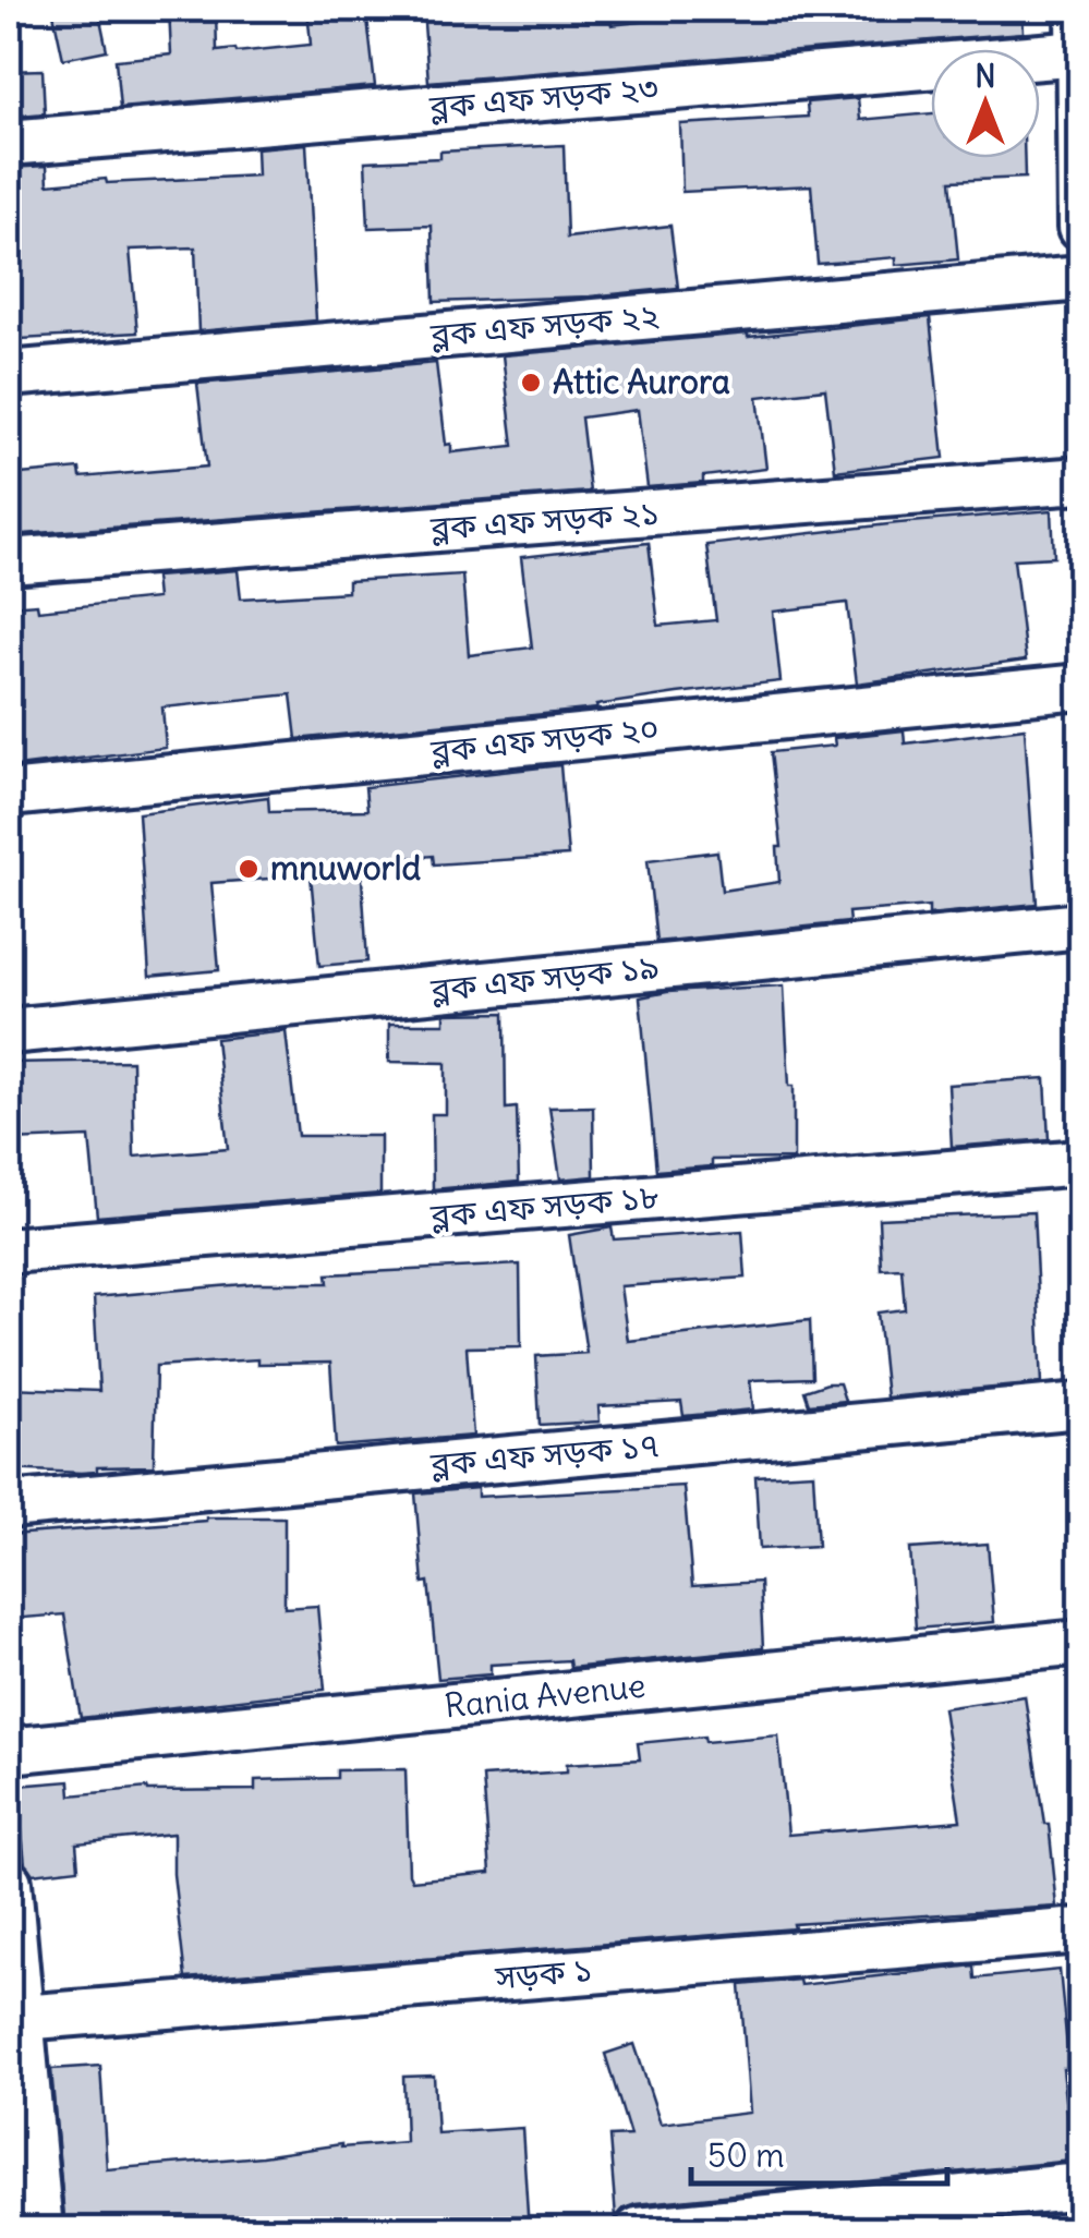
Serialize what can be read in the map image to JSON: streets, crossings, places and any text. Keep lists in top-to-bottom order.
{
  "streets": {
    "street": [
      "ব্লক এফ সড়ক ২৩",
      "ব্লক এফ সড়ক ২২",
      "ব্লক এফ সড়ক ২১",
      "ব্লক এফ সড়ক ২০",
      "ব্লক এফ সড়ক ১৯",
      "ব্লক এফ সড়ক ১৮",
      "ব্লক এফ সড়ক ১৭",
      "Rania Avenue",
      "সড়ক ১"
    ]
  },
  "places": ["Attic Aurora", "mnuworld"],
  "scale_bar": "50 m",
  "north": "top"
}
